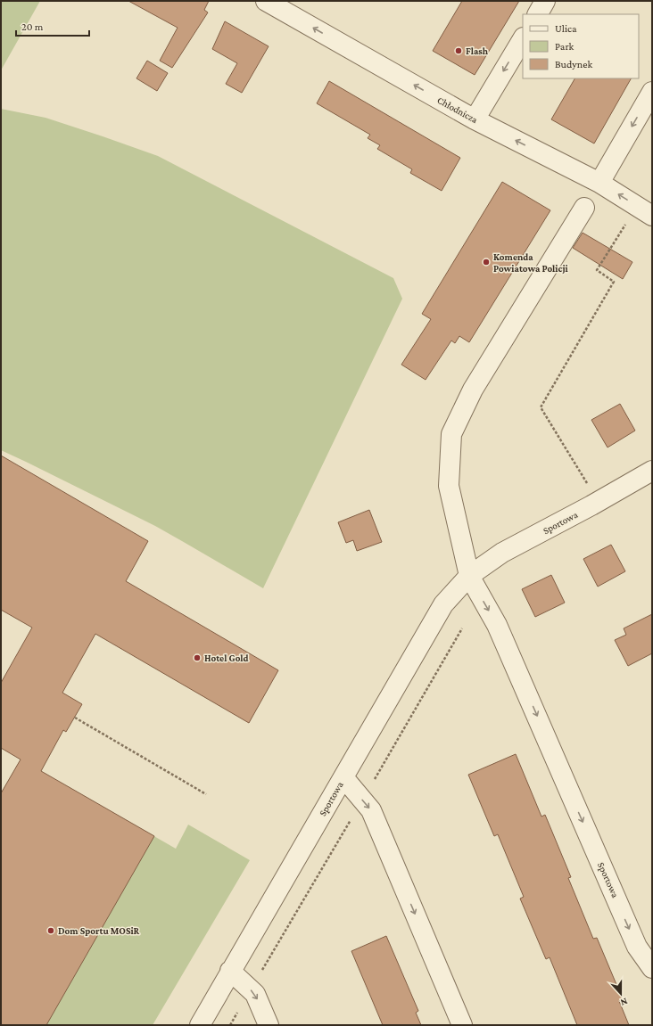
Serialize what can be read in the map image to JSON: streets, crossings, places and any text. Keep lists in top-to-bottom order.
{
  "streets": {
    "street": ["Chłodnicza", "Sportowa"]
  },
  "one_way": ["Chłodnicza"],
  "places": [
    "Flash",
    "Komenda Powiatowa Policji",
    "Hotel Gold",
    "Dom Sportu MOSiR"
  ],
  "legend": ["Ulica", "Park", "Budynek"],
  "scale_bar": "20 m",
  "north": "bottom"
}
